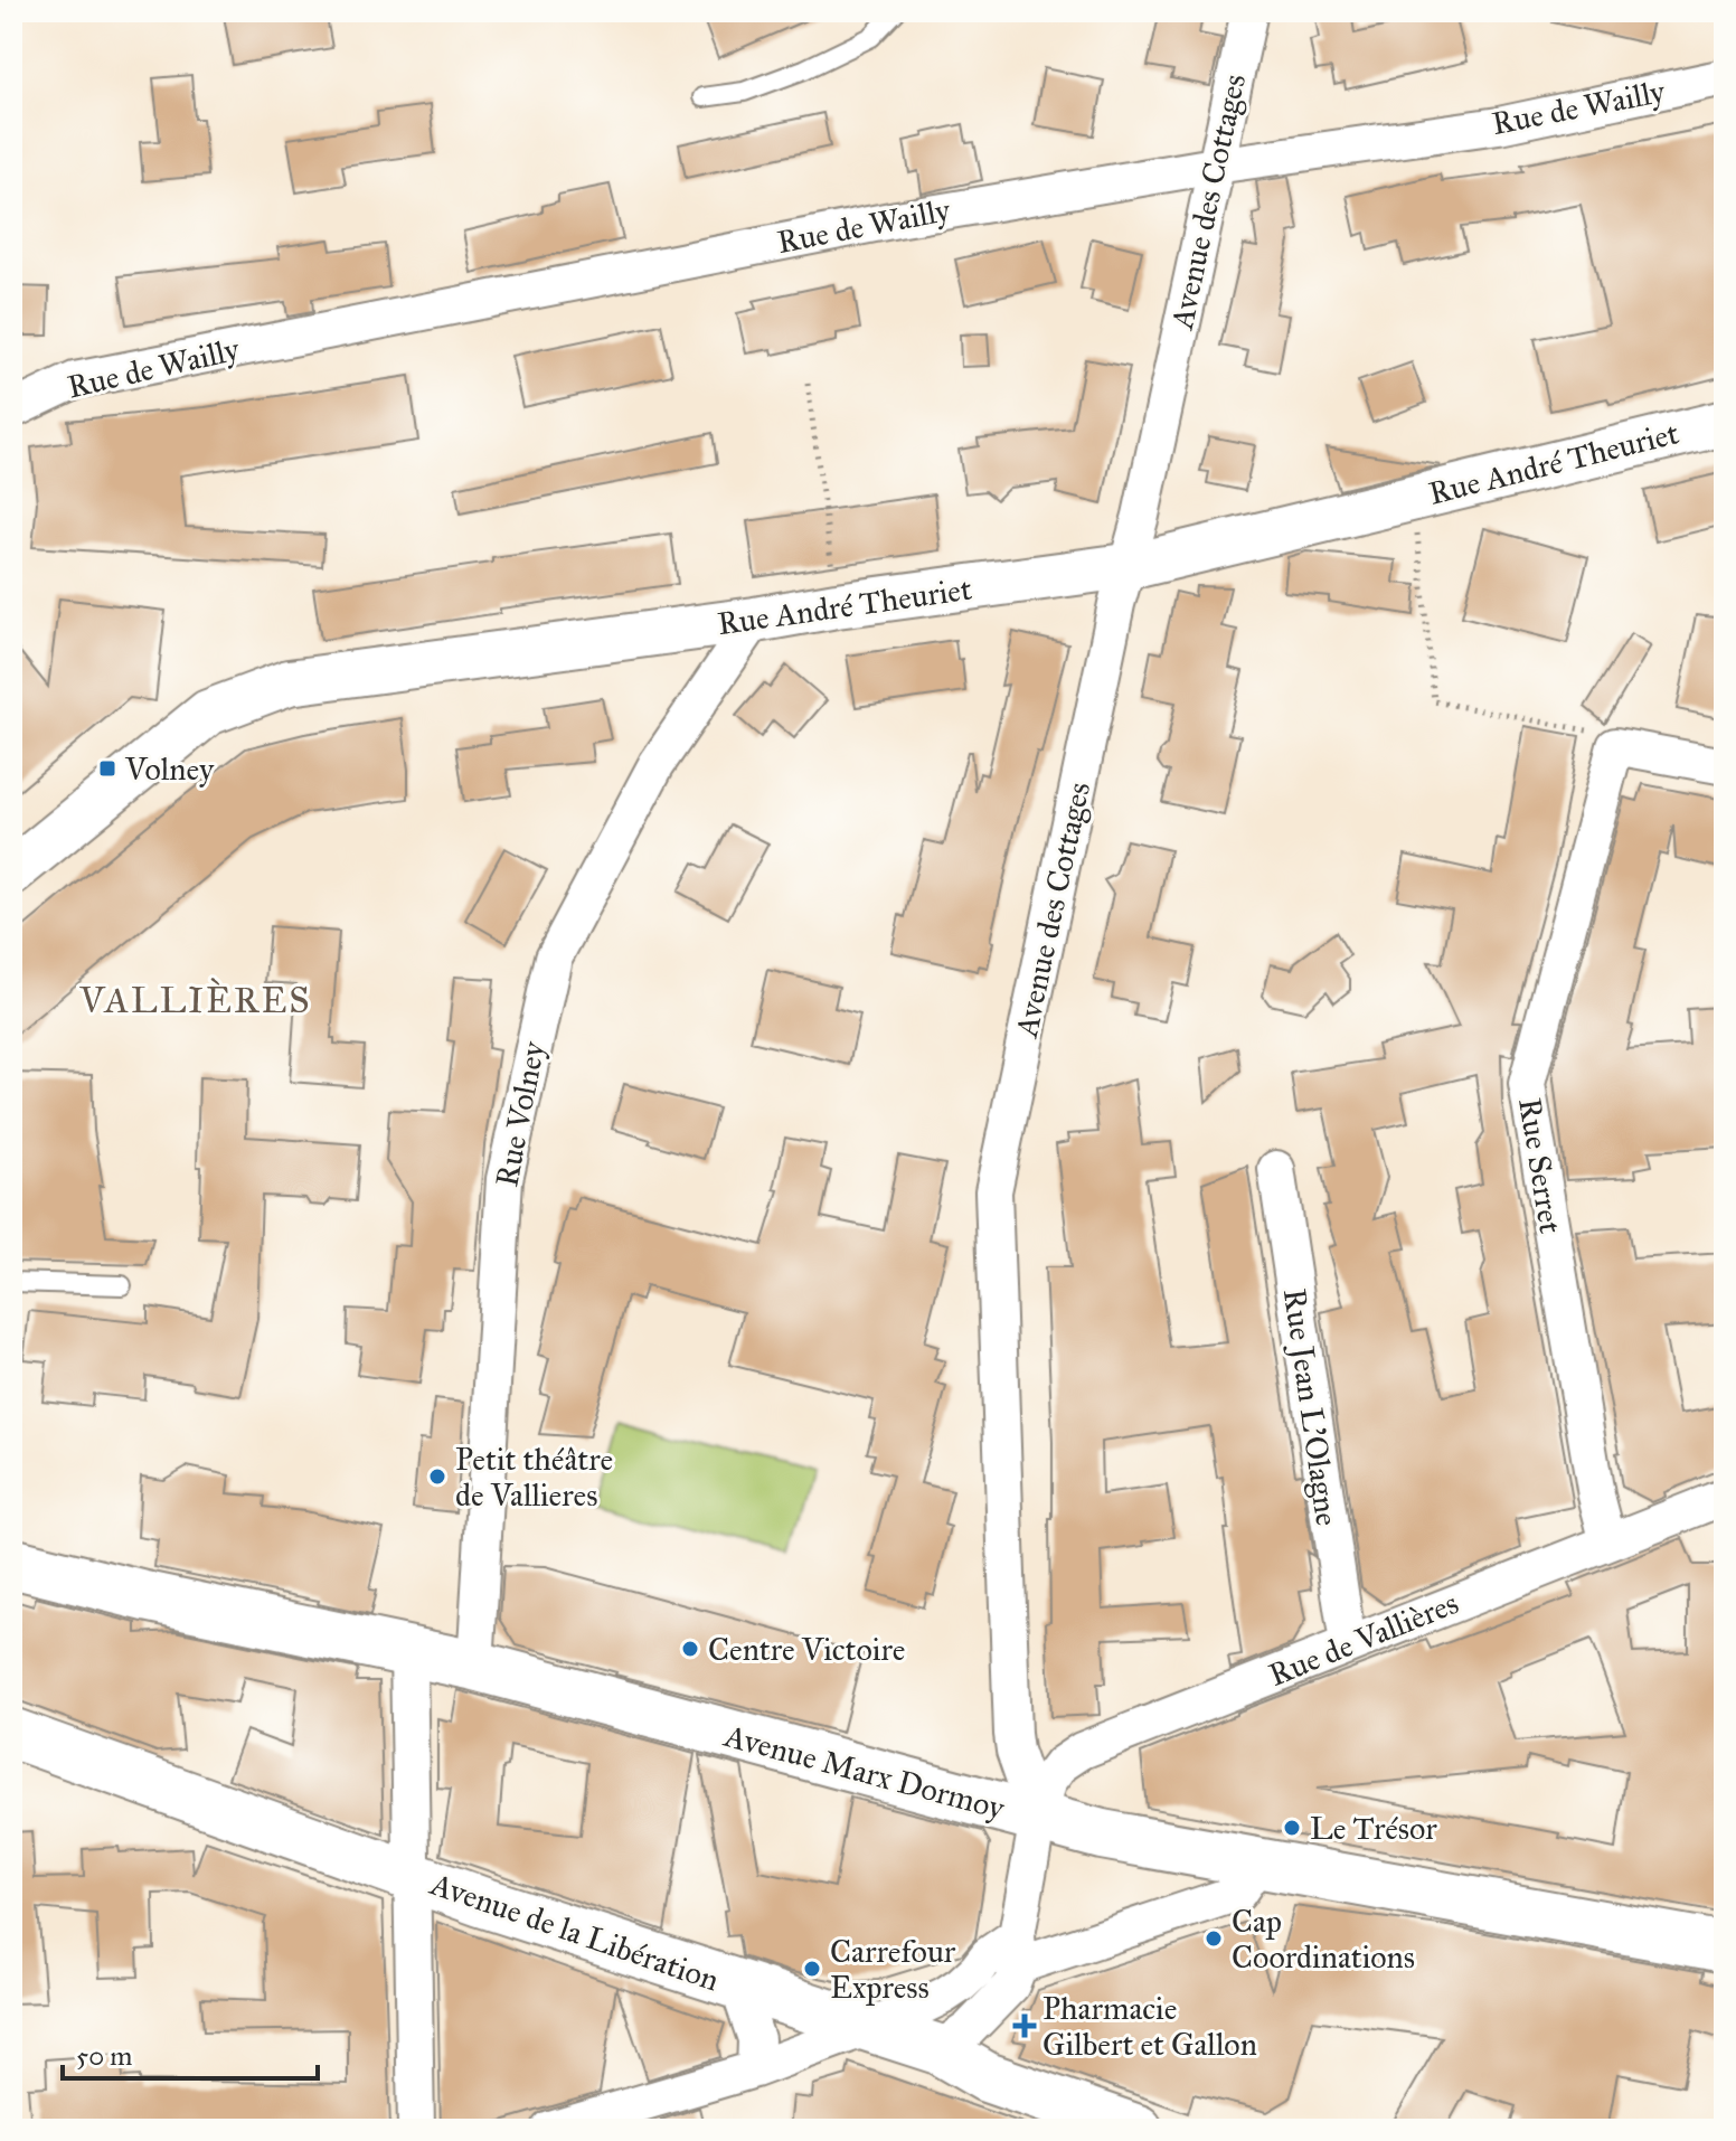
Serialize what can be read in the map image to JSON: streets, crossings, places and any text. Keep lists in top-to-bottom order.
{
  "streets": {
    "main road": ["Avenue Marx Dormoy", "Avenue de la Libération"],
    "street": [
      "Rue de Wailly",
      "Avenue des Cottages",
      "Rue André Theuriet",
      "Rue Volney",
      "Rue Serret",
      "Rue Jean L'Olagne",
      "Rue de Vallières"
    ]
  },
  "crossings": [
    ["Rue de Wailly", "Avenue des Cottages"],
    ["Avenue des Cottages", "Rue André Theuriet"],
    ["Avenue des Cottages", "Rue de Vallières"],
    ["Avenue des Cottages", "Avenue Marx Dormoy"],
    ["Rue André Theuriet", "Rue Volney"],
    ["Rue Volney", "Avenue Marx Dormoy"],
    ["Rue Serret", "Rue de Vallières"],
    ["Rue Jean L'Olagne", "Rue de Vallières"],
    ["Rue de Vallières", "Avenue Marx Dormoy"]
  ],
  "districts": ["VALLIÈRES"],
  "places": {
    "transit": ["Volney"],
    "other": [
      "Petit théâtre de Vallieres",
      "Centre Victoire",
      "Le Trésor",
      "Cap Coordinations",
      "Carrefour Express"
    ],
    "health": ["Pharmacie Gilbert et Gallon"]
  },
  "scale_bar": "50 m"
}
